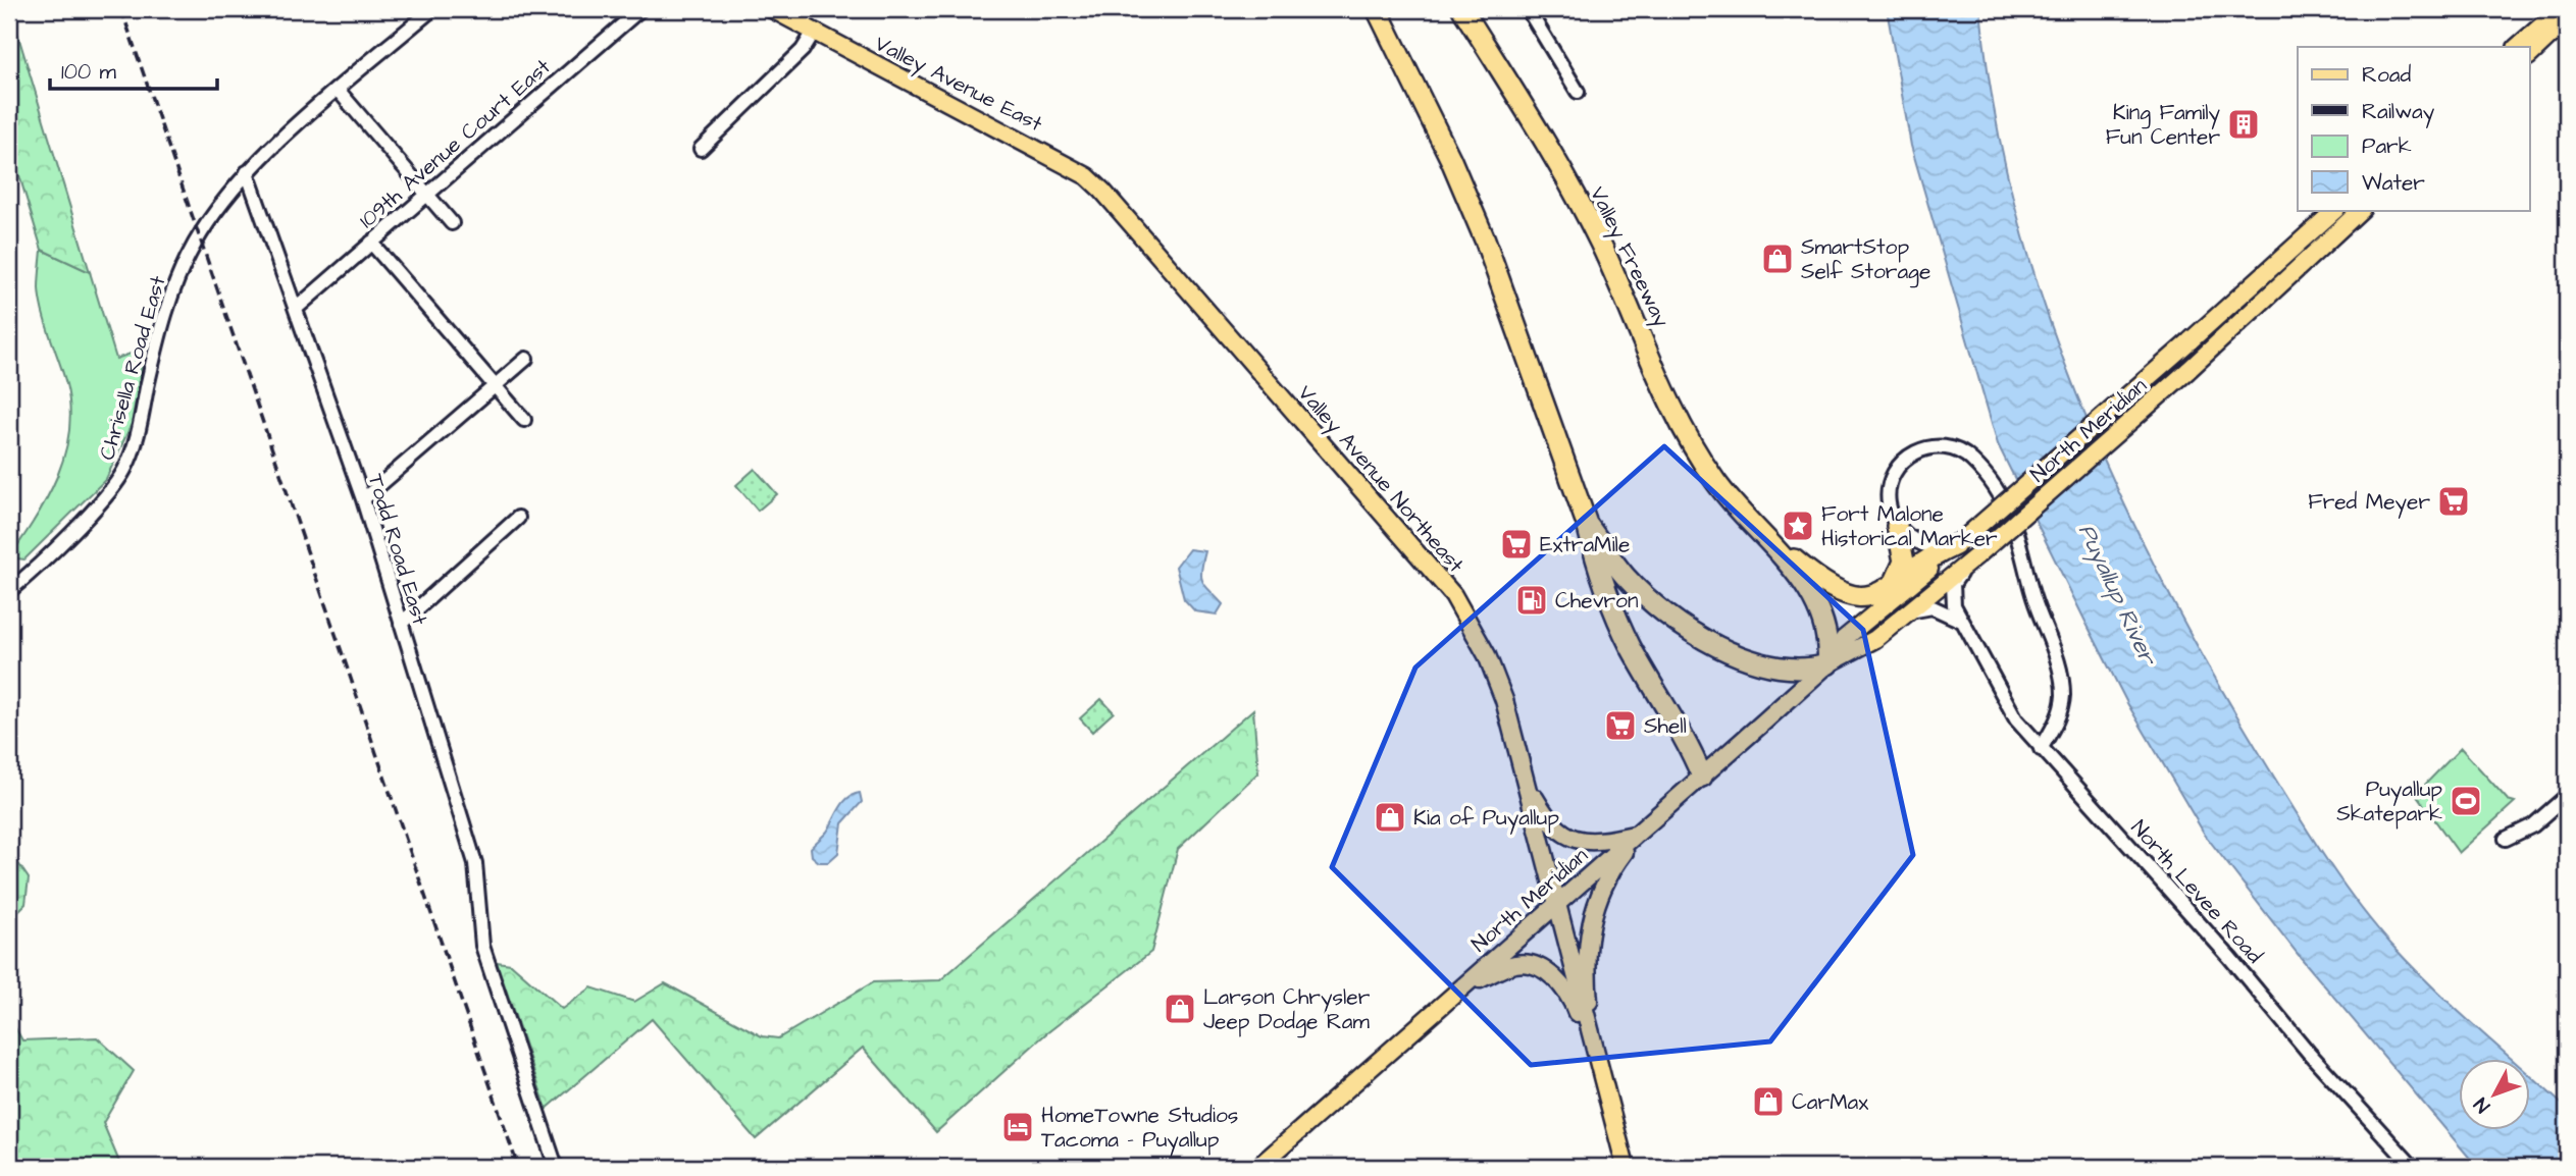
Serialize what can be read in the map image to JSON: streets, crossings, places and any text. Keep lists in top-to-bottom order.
{
  "streets": {
    "highway": ["Valley Freeway"],
    "main road": ["Valley Avenue East", "North Meridian", "Valley Avenue Northeast"],
    "street": [
      "109th Avenue Court East",
      "Chrisella Road East",
      "Todd Road East",
      "North Levee Road"
    ]
  },
  "crossings": [
    ["Valley Avenue East", "Valley Avenue Northeast"],
    ["109th Avenue Court East", "Todd Road East"],
    ["Chrisella Road East", "Todd Road East"],
    ["North Meridian", "Valley Avenue Northeast"],
    ["North Meridian", "North Levee Road"]
  ],
  "water": ["Puyallup River"],
  "places": {
    "building": ["King Family Fun Center"],
    "shop": [
      "SmartStop Self Storage",
      "Kia of Puyallup",
      "Larson Chrysler Jeep Dodge Ram",
      "CarMax"
    ],
    "supermarket": ["Fred Meyer", "ExtraMile", "Shell"],
    "place": ["Fort Malone Historical Marker"],
    "fuel station": ["Chevron"],
    "sports": ["Puyallup Skatepark"],
    "hotel": ["HomeTowne Studios Tacoma - Puyallup"]
  },
  "legend": [
    "Road",
    "Railway",
    "Park",
    "Water"
  ],
  "scale_bar": "100 m",
  "north": "bottom left"
}
